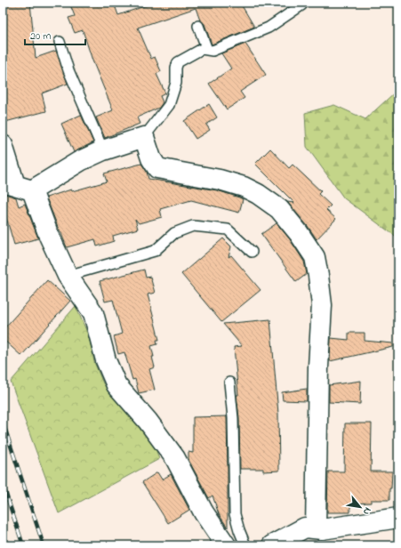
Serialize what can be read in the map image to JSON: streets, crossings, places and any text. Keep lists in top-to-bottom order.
{
  "scale_bar": "20 m",
  "north": "bottom right"
}
